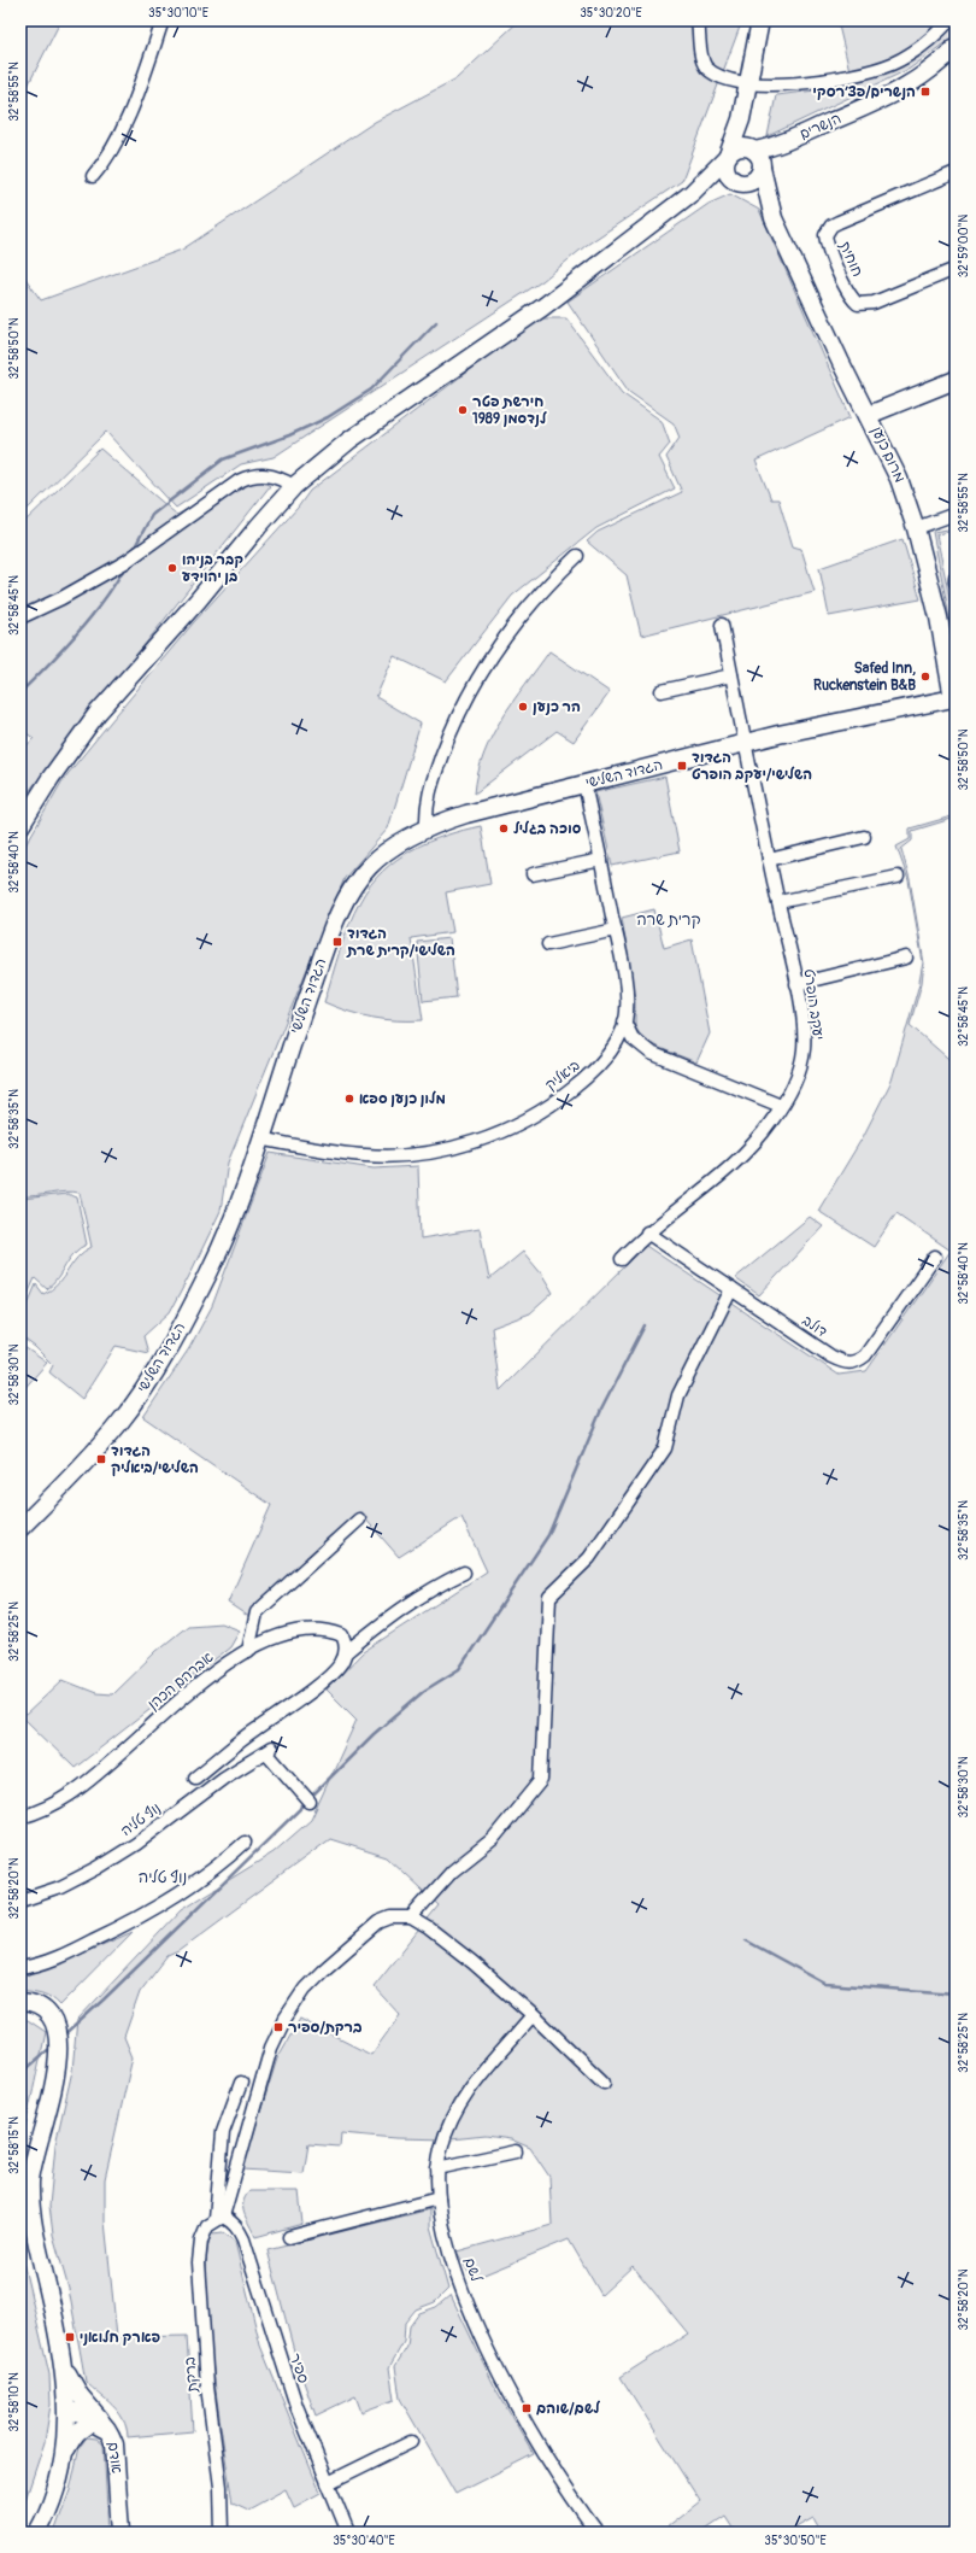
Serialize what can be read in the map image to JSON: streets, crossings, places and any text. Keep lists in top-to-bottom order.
{
  "streets": {
    "street": [
      "הנשרים",
      "חוחית",
      "מרום כנען",
      "הגדוד השלישי",
      "יעקב הופרט",
      "ביאליק",
      "דולב",
      "אברהם הכהן",
      "נוף טליה",
      "לשם",
      "ספיר",
      "ברקת",
      "אודם"
    ]
  },
  "crossings": [
    ["הנשרים", "מרום כנען"],
    ["מרום כנען", "הגדוד השלישי"],
    ["הגדוד השלישי", "יעקב הופרט"],
    ["הגדוד השלישי", "ביאליק"],
    ["יעקב הופרט", "דולב"],
    ["ספיר", "ברקת"]
  ],
  "districts": ["קרית שרה", "נוף טליה"],
  "places": {
    "transit": [
      "הנשרים/פצ׳רסקי",
      "הגדוד השלישי/יעקב הופרט",
      "הגדוד השלישי/קרית שרת",
      "הגדוד השלישי/ביאליק",
      "ברקת/ספיר",
      "פארק חלואני",
      "לשם/שוהם"
    ],
    "other": [
      "חירשת פטר לנדסמן 1989",
      "קבר בניהו בן יהוידע",
      "Safed Inn, Ruckenstein B&B",
      "הר כנען",
      "סוכה בגליל",
      "מלון כנען ספא"
    ]
  },
  "coordinates": [
    "35°30'10\"E",
    "35°30'20\"E",
    "32°58'55\"N",
    "32°59'00\"N",
    "32°58'50\"N",
    "32°58'45\"N",
    "32°58'40\"N",
    "32°58'35\"N",
    "32°58'30\"N",
    "32°58'25\"N",
    "32°58'20\"N",
    "32°58'15\"N",
    "32°58'10\"N",
    "35°30'40\"E",
    "35°30'50\"E"
  ]
}
